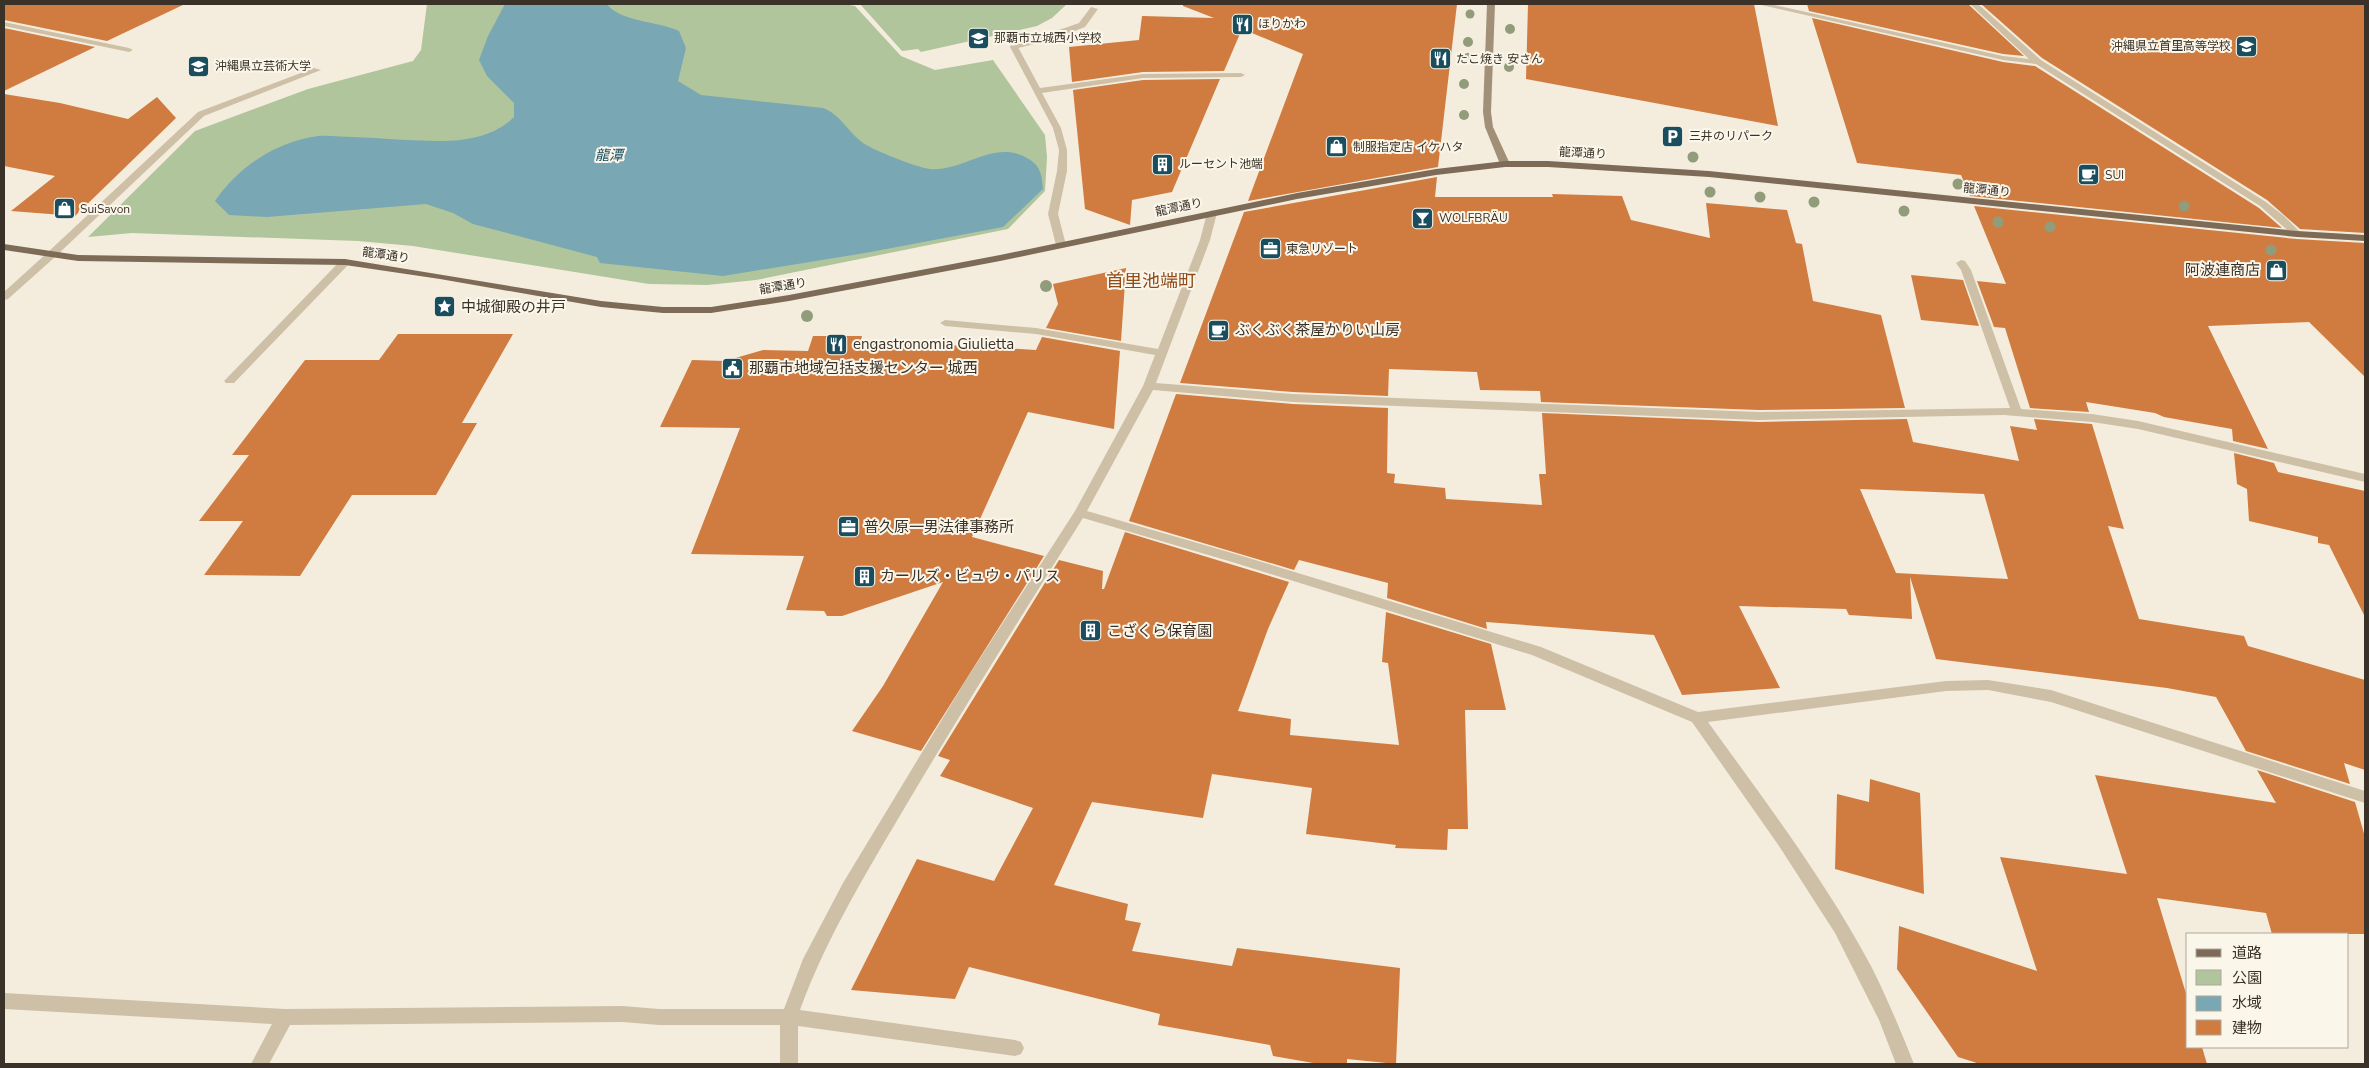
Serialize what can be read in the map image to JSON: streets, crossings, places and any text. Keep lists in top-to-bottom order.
{
  "streets": {
    "main road": ["龍潭通り"]
  },
  "districts": ["首里池端町"],
  "water": ["龍潭"],
  "places": {
    "restaurant": ["ほりかわ", "たこ焼き 安さん", "engastronomia Giulietta"],
    "school or university": ["那覇市立城西小学校", "沖縄県立首里高等学校", "沖縄県立芸術大学"],
    "parking": ["三井のリパーク"],
    "shop": ["制服指定店 イケハタ", "SuiSavon", "阿波連商店"],
    "building": ["ルーセント池端", "カールズ・ビュウ・パリス", "こざくら保育園"],
    "cafe": ["SUI", "ぶくぶく茶屋かりい山房"],
    "bar": ["WOLFBRÄU"],
    "office": ["東急リゾート", "普久原一男法律事務所"],
    "place": ["中城御殿の井戸"],
    "public building": ["那覇市地域包括支援センター 城西"]
  },
  "legend": [
    "道路",
    "公園",
    "水域",
    "建物"
  ]
}
